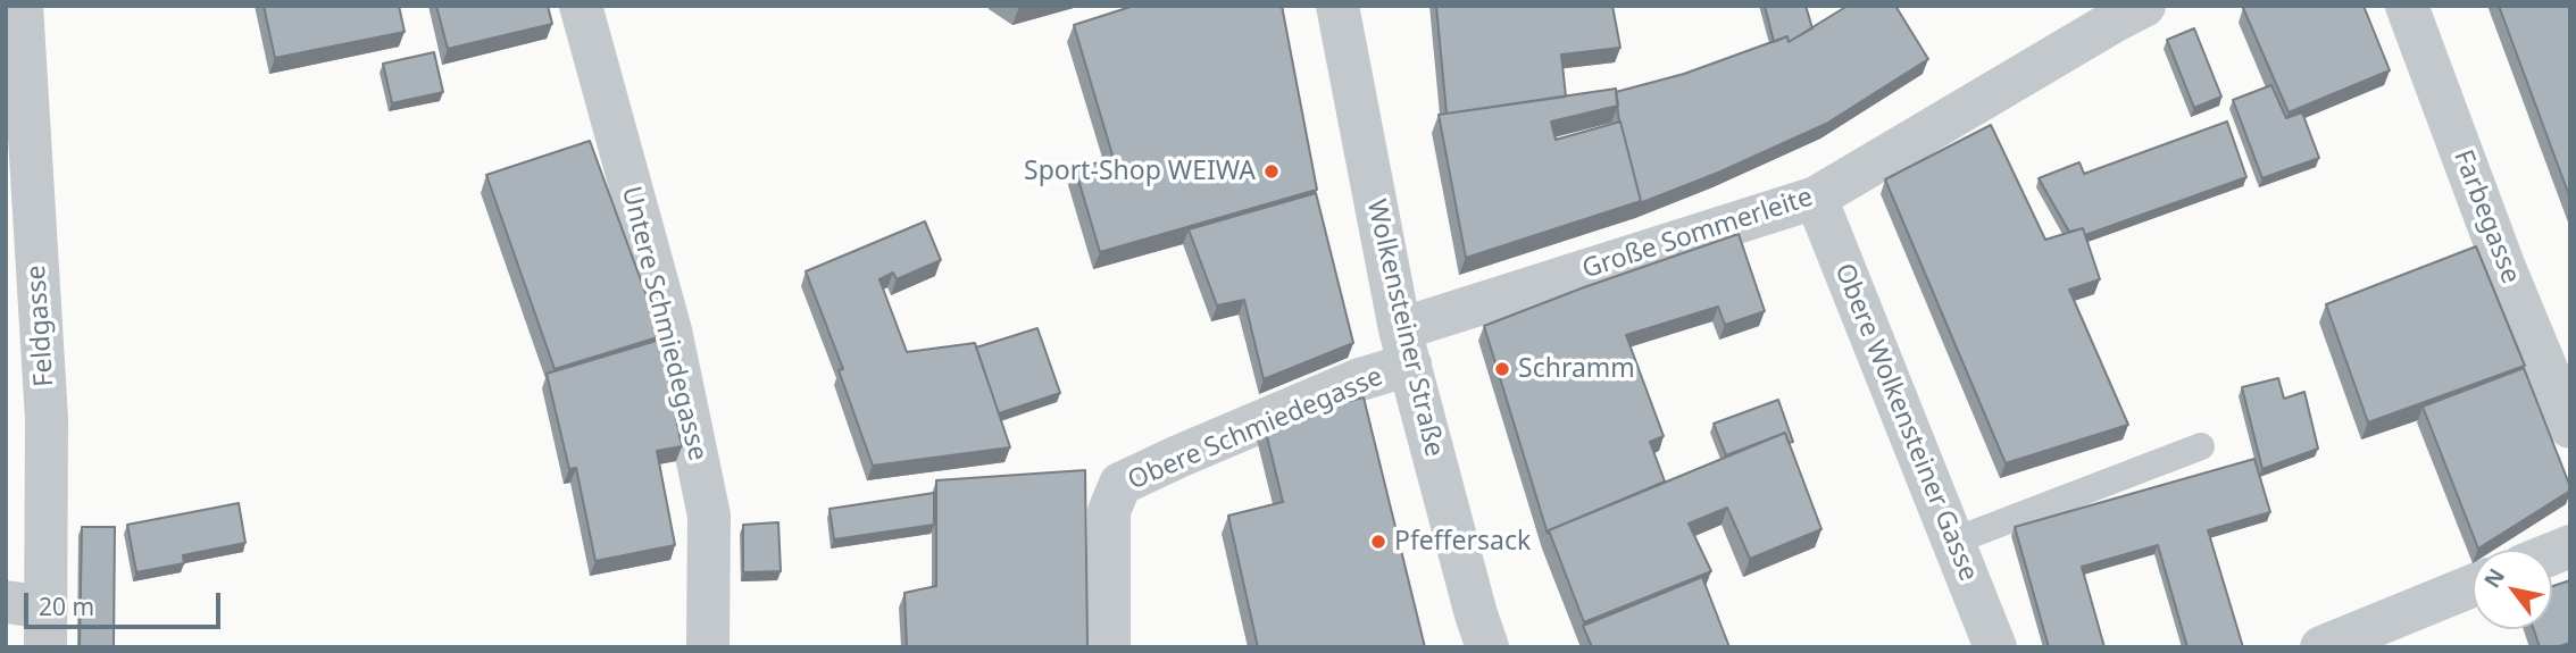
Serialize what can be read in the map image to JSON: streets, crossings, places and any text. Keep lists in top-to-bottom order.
{
  "streets": {
    "street": [
      "Farbegasse",
      "Große Sommerleite",
      "Untere Schmiedegasse",
      "Feldgasse",
      "Wolkensteiner Straße",
      "Obere Wolkensteiner Gasse",
      "Obere Schmiedegasse"
    ]
  },
  "crossings": [
    ["Große Sommerleite", "Wolkensteiner Straße"],
    ["Große Sommerleite", "Obere Wolkensteiner Gasse"],
    ["Große Sommerleite", "Obere Schmiedegasse"],
    ["Wolkensteiner Straße", "Obere Schmiedegasse"]
  ],
  "places": ["Sport-Shop WEIWA", "Schramm", "Pfeffersack"],
  "scale_bar": "20 m",
  "north": "top left"
}
